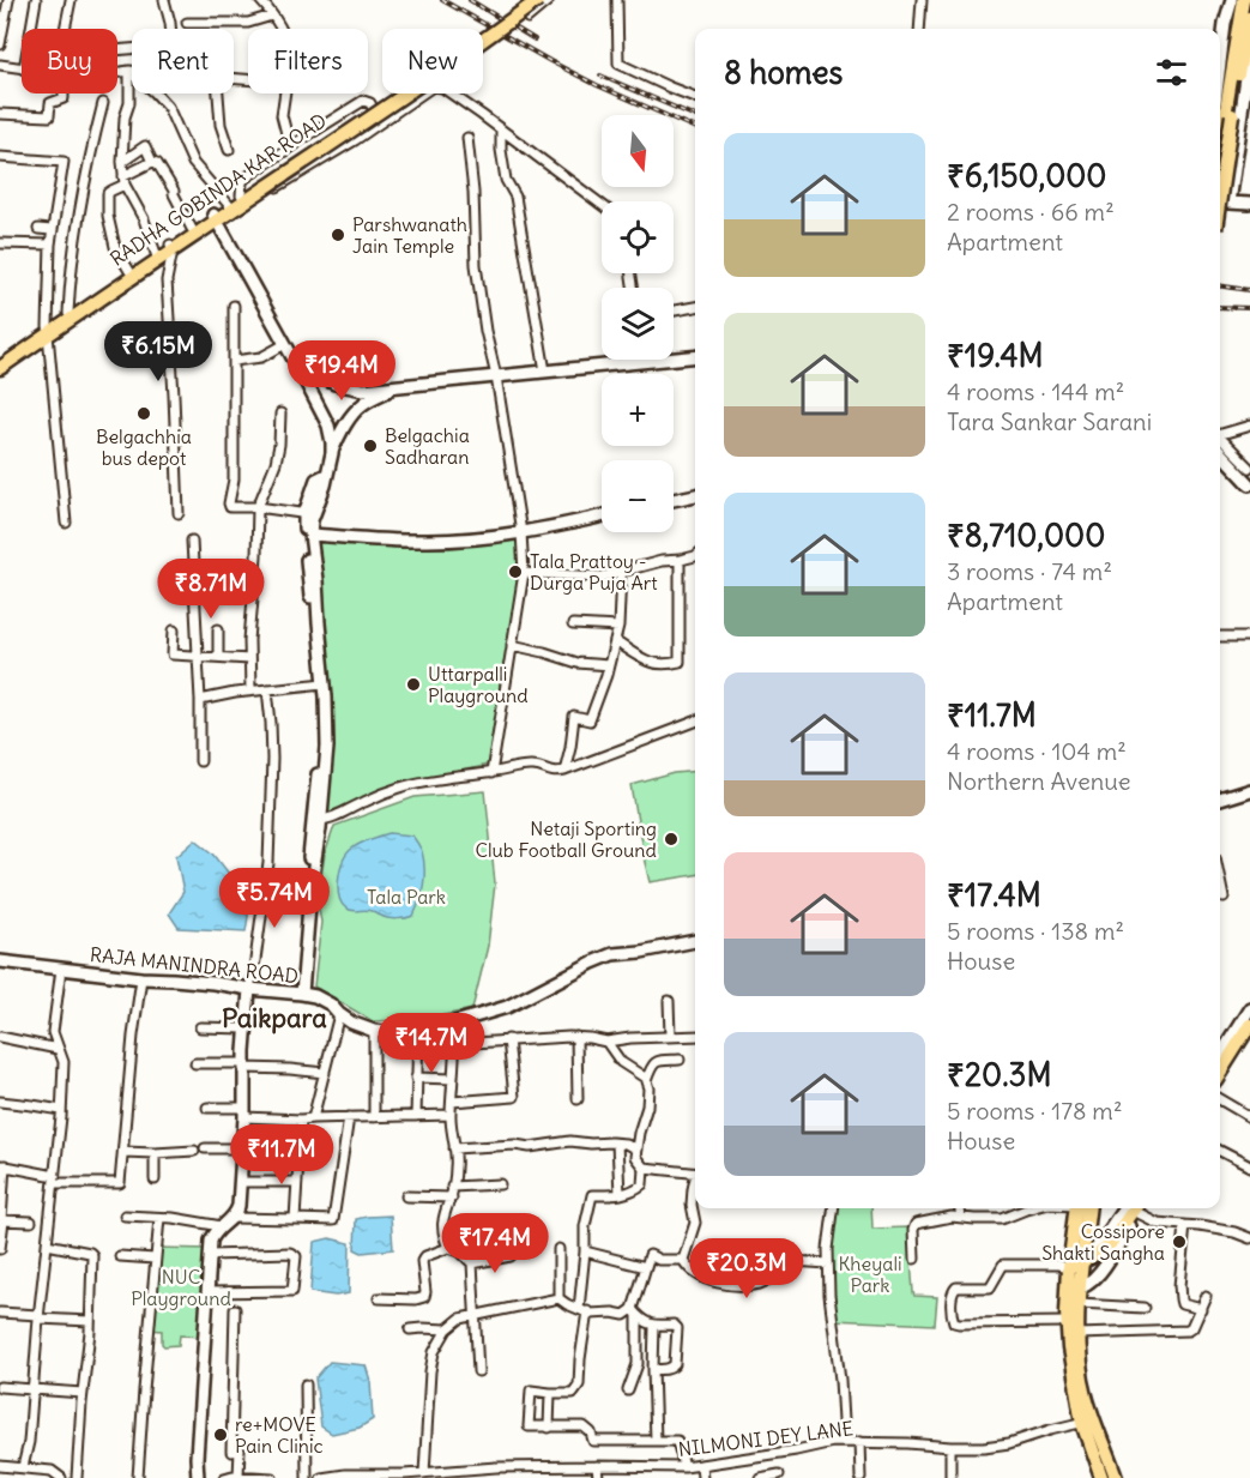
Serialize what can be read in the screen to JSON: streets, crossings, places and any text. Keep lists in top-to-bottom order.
{
  "streets": {
    "main road": ["RADHA GOBINDA KAR ROAD"],
    "street": ["RAJA MANINDRA ROAD", "NILMONI DEY LANE"]
  },
  "districts": ["Paikpara"],
  "parks": ["Tala Park", "Kheyali Park", "NUC Playground"],
  "places": [
    "Parshwanath Jain Temple",
    "Belgachhia bus depot",
    "Belgachia Sadharan",
    "Tala Prattoy - Durga Puja Art",
    "Uttarpalli Playground",
    "Netaji Sporting Club Football Ground",
    "Cossipore Shakti Sangha",
    "re+MOVE Pain Clinic"
  ],
  "north": "bottom",
  "page": {
    "chip": [
      "Buy",
      "Rent",
      "Filters",
      "New"
    ],
    "heading": "8 homes",
    "map_buttons": ["+", "−"],
    "list": [
      {
        "name": "₹6,150,000",
        "note": "2 rooms · 66 m² · Apartment"
      },
      {
        "name": "₹19.4M",
        "note": "4 rooms · 144 m² · Tara Sankar Sarani"
      },
      {
        "name": "₹8,710,000",
        "note": "3 rooms · 74 m² · Apartment"
      },
      {
        "name": "₹11.7M",
        "note": "4 rooms · 104 m² · Northern Avenue"
      },
      {
        "name": "₹17.4M",
        "note": "5 rooms · 138 m² · House"
      },
      {
        "name": "₹20.3M",
        "note": "5 rooms · 178 m² · House"
      }
    ],
    "price": [
      "₹6.15M",
      "₹19.4M",
      "₹8.71M",
      "₹5.74M",
      "₹14.7M",
      "₹11.7M",
      "₹17.4M",
      "₹20.3M"
    ]
  }
}
